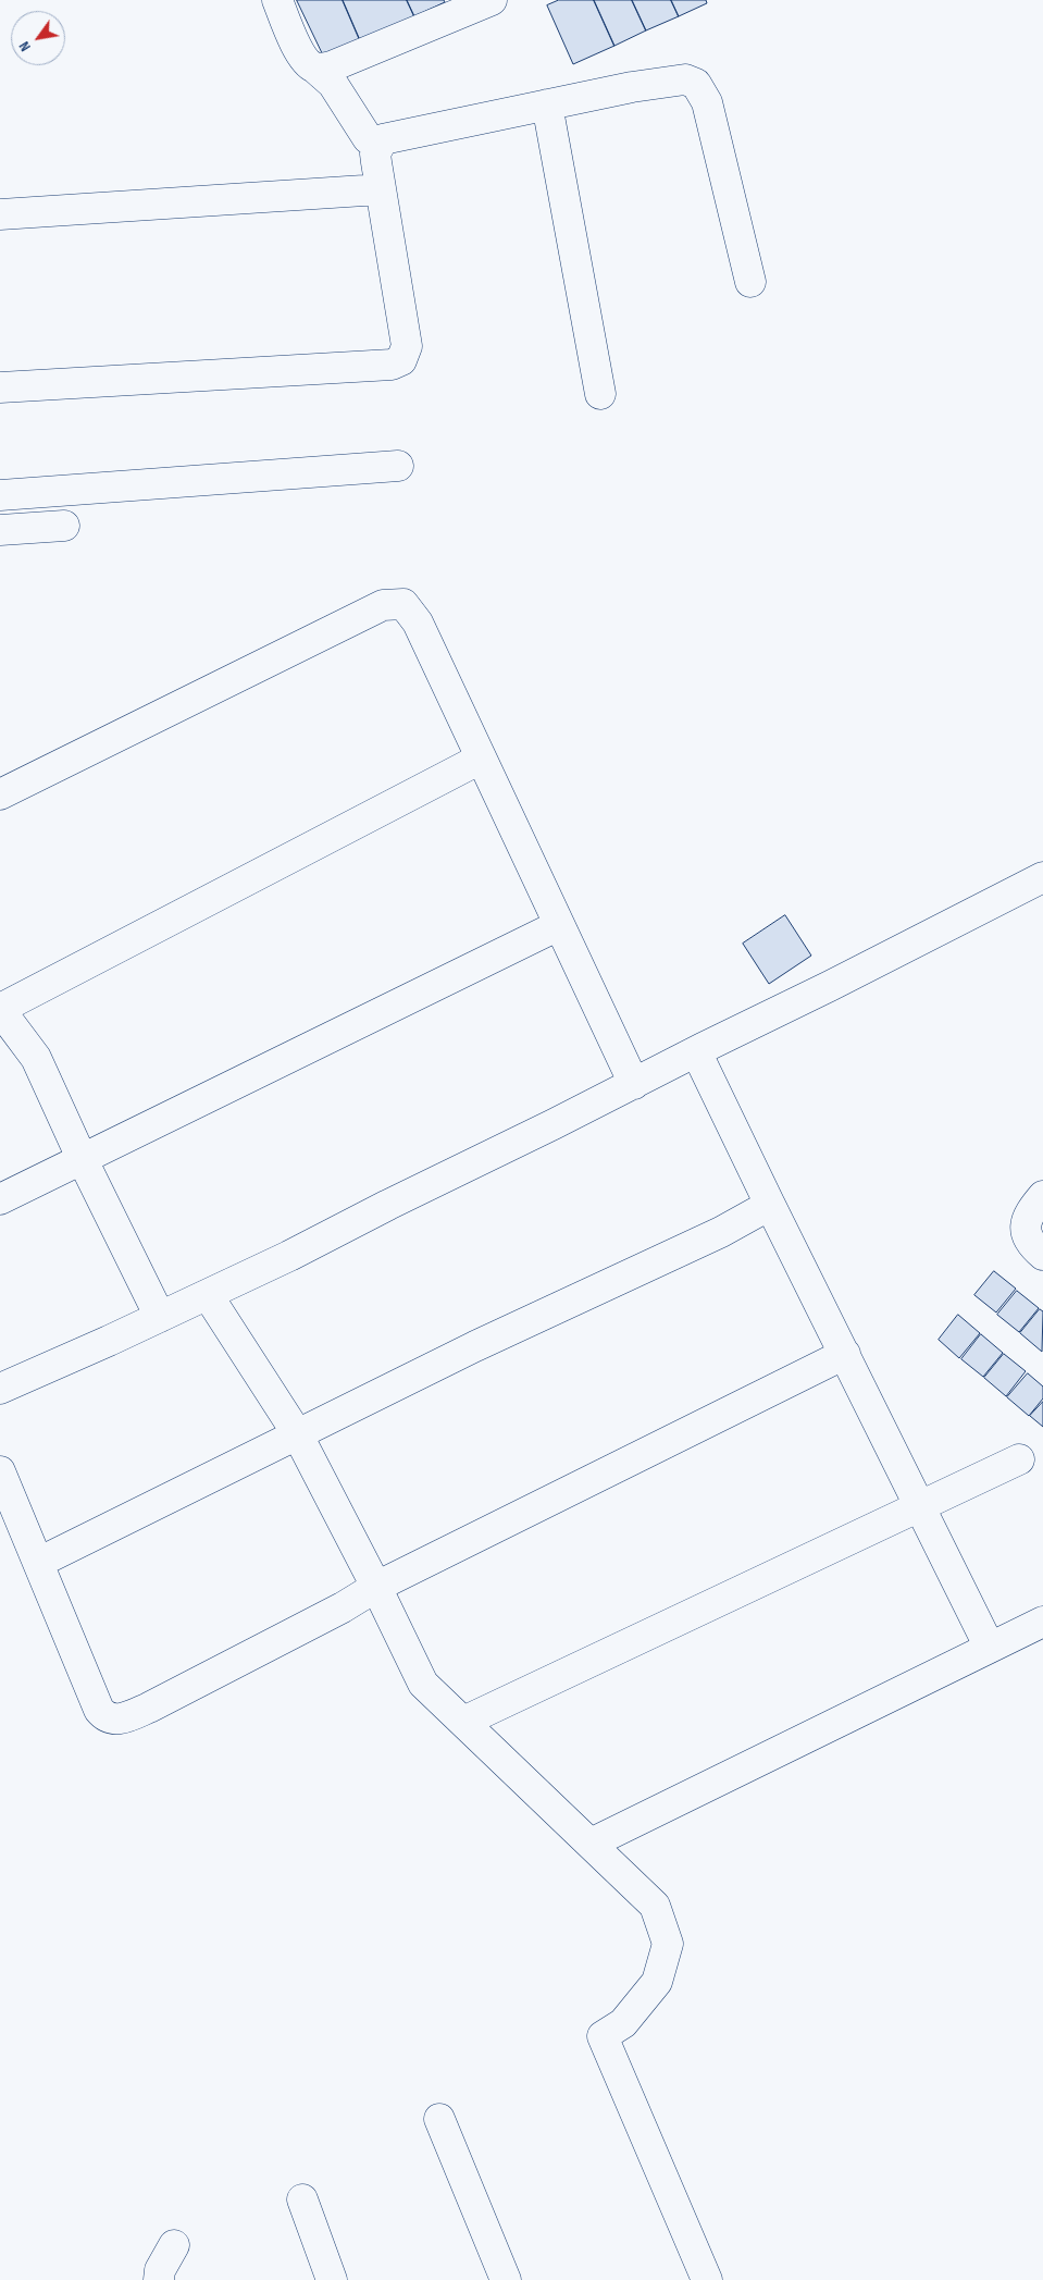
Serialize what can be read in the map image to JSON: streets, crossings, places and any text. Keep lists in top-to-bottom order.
{
  "north": "bottom left"
}
